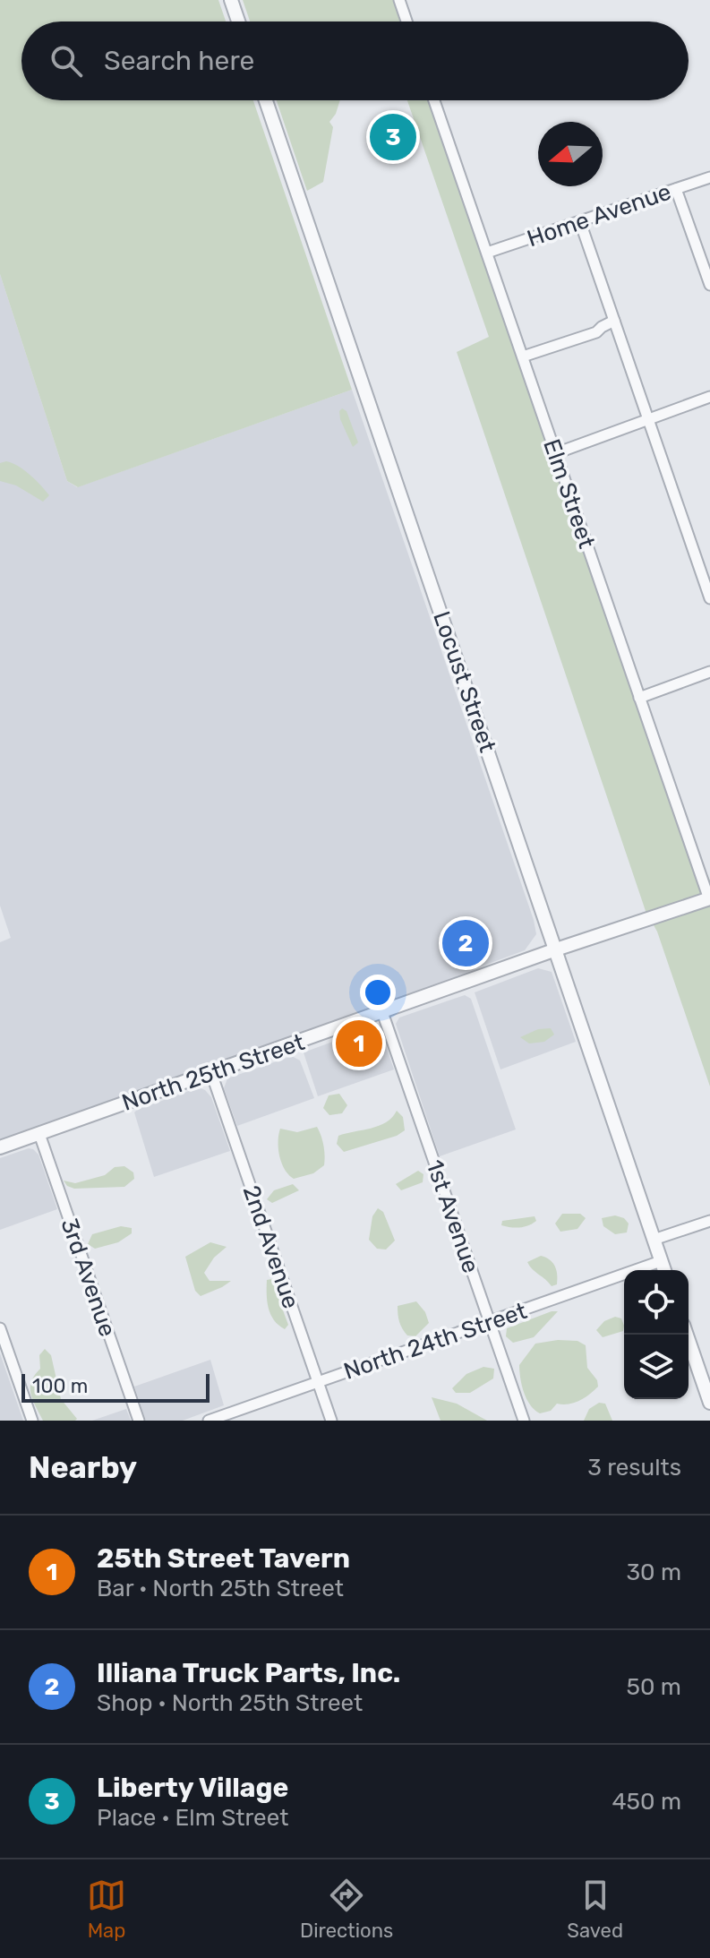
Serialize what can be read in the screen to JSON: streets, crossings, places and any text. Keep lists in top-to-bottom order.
{
  "streets": {
    "street": [
      "Home Avenue",
      "Elm Street",
      "Locust Street",
      "North 25th Street",
      "1st Avenue",
      "2nd Avenue",
      "3rd Avenue",
      "North 24th Street"
    ]
  },
  "crossings": [
    ["Home Avenue", "Elm Street"],
    ["Elm Street", "North 25th Street"],
    ["Locust Street", "North 25th Street"],
    ["Locust Street", "North 24th Street"],
    ["North 25th Street", "1st Avenue"],
    ["North 25th Street", "2nd Avenue"],
    ["North 25th Street", "3rd Avenue"],
    ["1st Avenue", "North 24th Street"],
    ["2nd Avenue", "North 24th Street"]
  ],
  "scale_bar": "100 m",
  "north": "left",
  "page": {
    "search": "Search here",
    "pins": ["3", "2", "1"],
    "scale": "100 m",
    "heading": ["Nearby", "3 results"],
    "list": [
      {
        "mark": "1",
        "name": "25th Street Tavern",
        "note": "Bar · North 25th Street",
        "value": "30 m"
      },
      {
        "mark": "2",
        "name": "Illiana Truck Parts, Inc.",
        "note": "Shop · North 25th Street",
        "value": "50 m"
      },
      {
        "mark": "3",
        "name": "Liberty Village",
        "note": "Place · Elm Street",
        "value": "450 m"
      }
    ],
    "nav": ["Map", "Directions", "Saved"]
  }
}
